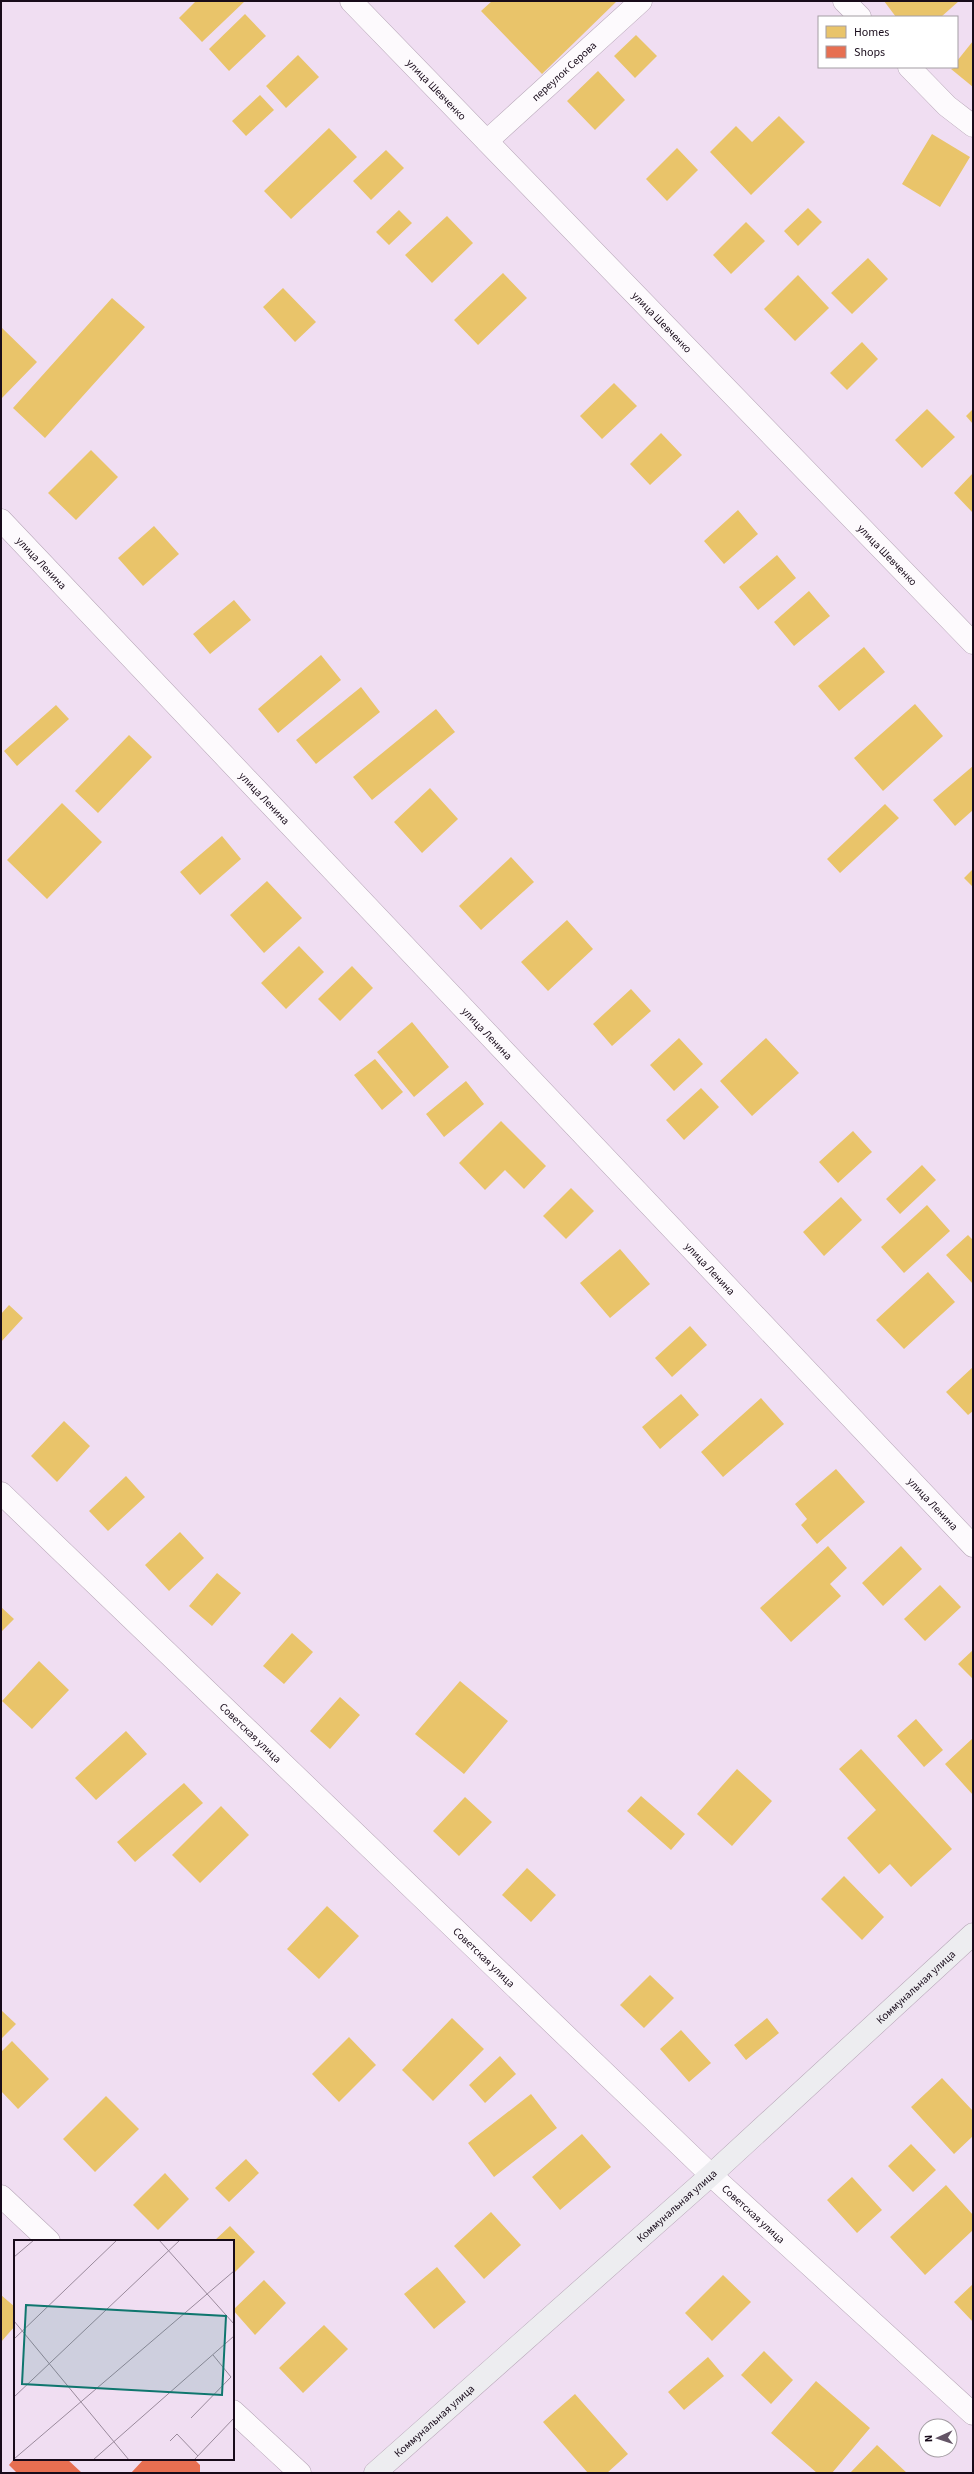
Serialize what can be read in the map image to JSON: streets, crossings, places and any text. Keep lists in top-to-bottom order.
{
  "streets": {
    "street": [
      "переулок Серова",
      "улица Шевченко",
      "улица Ленина",
      "Советская улица",
      "Коммунальная улица"
    ]
  },
  "crossings": [
    ["переулок Серова", "улица Шевченко"],
    ["Советская улица", "Коммунальная улица"]
  ],
  "legend": ["Homes", "Shops"],
  "north": "left"
}
